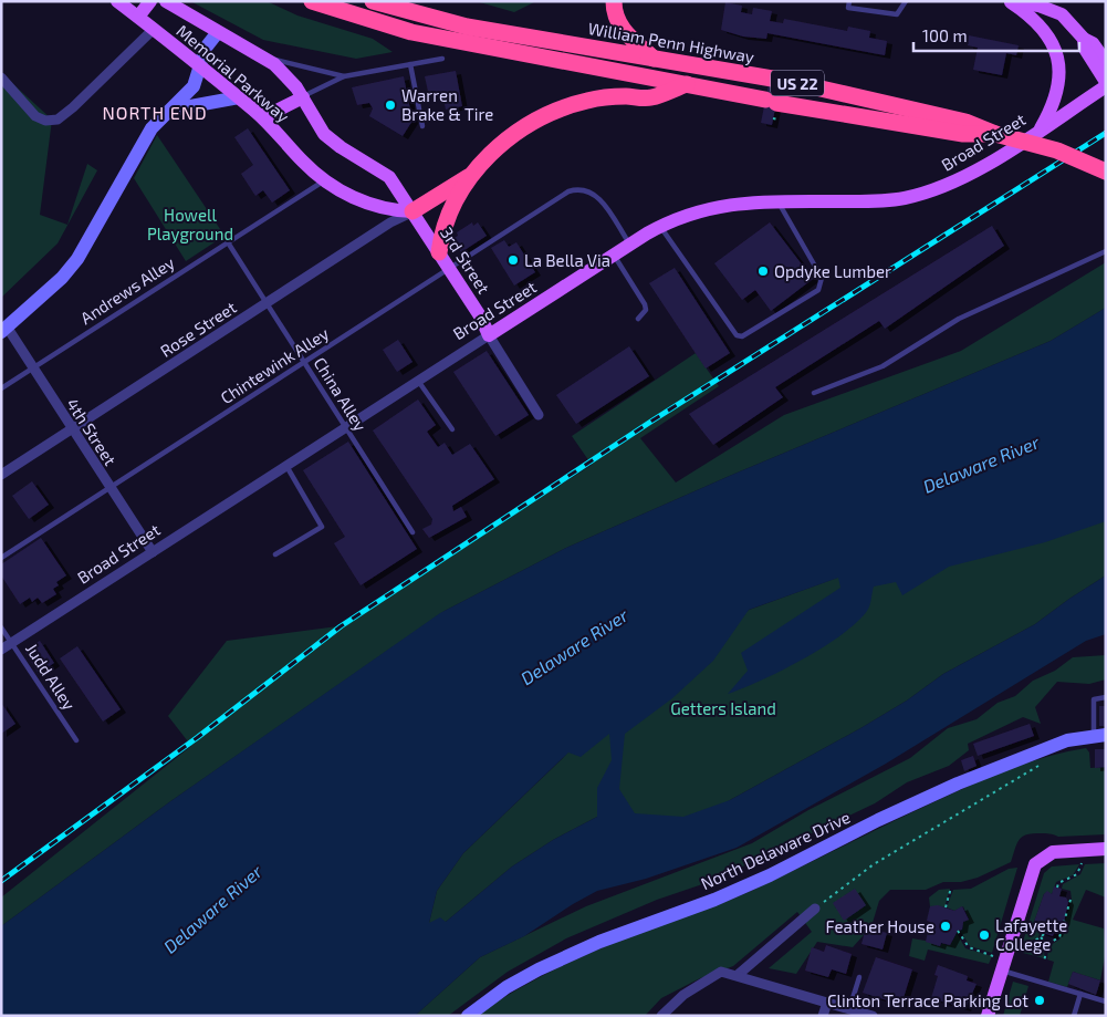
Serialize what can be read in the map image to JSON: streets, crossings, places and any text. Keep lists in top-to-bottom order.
{
  "streets": {
    "highway": ["William Penn Highway", "US 22"],
    "main road": [
      "Memorial Parkway",
      "Broad Street",
      "3rd Street",
      "North Delaware Drive"
    ],
    "street": ["Rose Street", "4th Street"],
    "lane": [
      "Andrews Alley",
      "Chintewink Alley",
      "China Alley",
      "Judd Alley"
    ]
  },
  "crossings": [
    ["Memorial Parkway", "3rd Street"],
    ["Memorial Parkway", "Andrews Alley"],
    ["Memorial Parkway", "Rose Street"],
    ["Broad Street", "3rd Street"],
    ["Broad Street", "Chintewink Alley"],
    ["Broad Street", "China Alley"],
    ["Broad Street", "4th Street"],
    ["Broad Street", "Judd Alley"],
    ["3rd Street", "Rose Street"],
    ["3rd Street", "Chintewink Alley"],
    ["Andrews Alley", "China Alley"],
    ["Andrews Alley", "4th Street"],
    ["Rose Street", "China Alley"],
    ["Rose Street", "4th Street"],
    ["Chintewink Alley", "China Alley"],
    ["Chintewink Alley", "4th Street"]
  ],
  "districts": ["NORTH END"],
  "water": ["Delaware River"],
  "parks": ["Howell Playground", "Getters Island"],
  "places": [
    "Warren Brake & Tire",
    "La Bella Via",
    "Opdyke Lumber",
    "Feather House",
    "Lafayette College",
    "Clinton Terrace Parking Lot"
  ],
  "scale_bar": "100 m"
}
